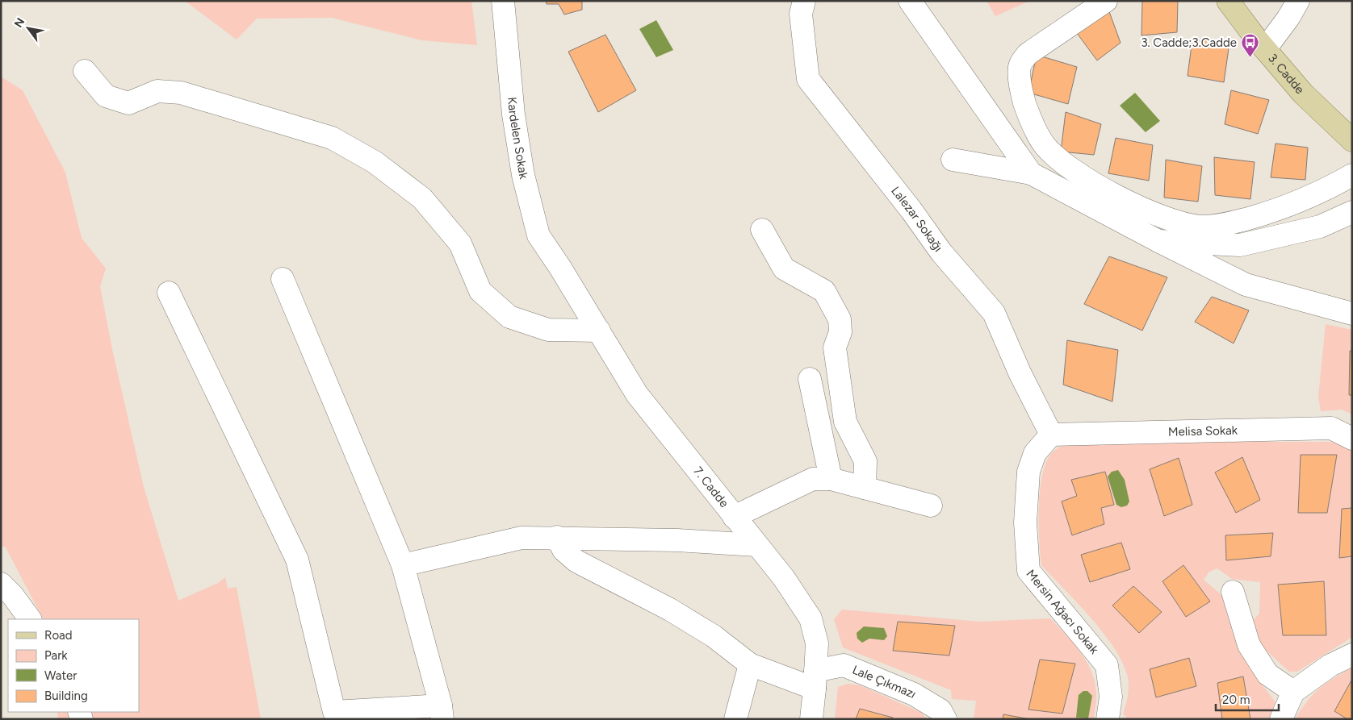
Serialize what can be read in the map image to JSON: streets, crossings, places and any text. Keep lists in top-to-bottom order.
{
  "streets": {
    "main road": ["3. Cadde"],
    "street": [
      "Kardelen Sokak",
      "Lalezar Sokağı",
      "Melisa Sokak",
      "7. Cadde",
      "Mersin Ağacı Sokak",
      "Lale Çıkmazı"
    ]
  },
  "crossings": [
    ["Kardelen Sokak", "7. Cadde"],
    ["Lalezar Sokağı", "Melisa Sokak"],
    ["Lalezar Sokağı", "Mersin Ağacı Sokak"],
    ["Melisa Sokak", "Mersin Ağacı Sokak"],
    ["7. Cadde", "Lale Çıkmazı"]
  ],
  "places": {
    "bus stop": ["3. Cadde;3.Cadde"]
  },
  "legend": [
    "Road",
    "Park",
    "Water",
    "Building"
  ],
  "scale_bar": "20 m",
  "north": "top left"
}
